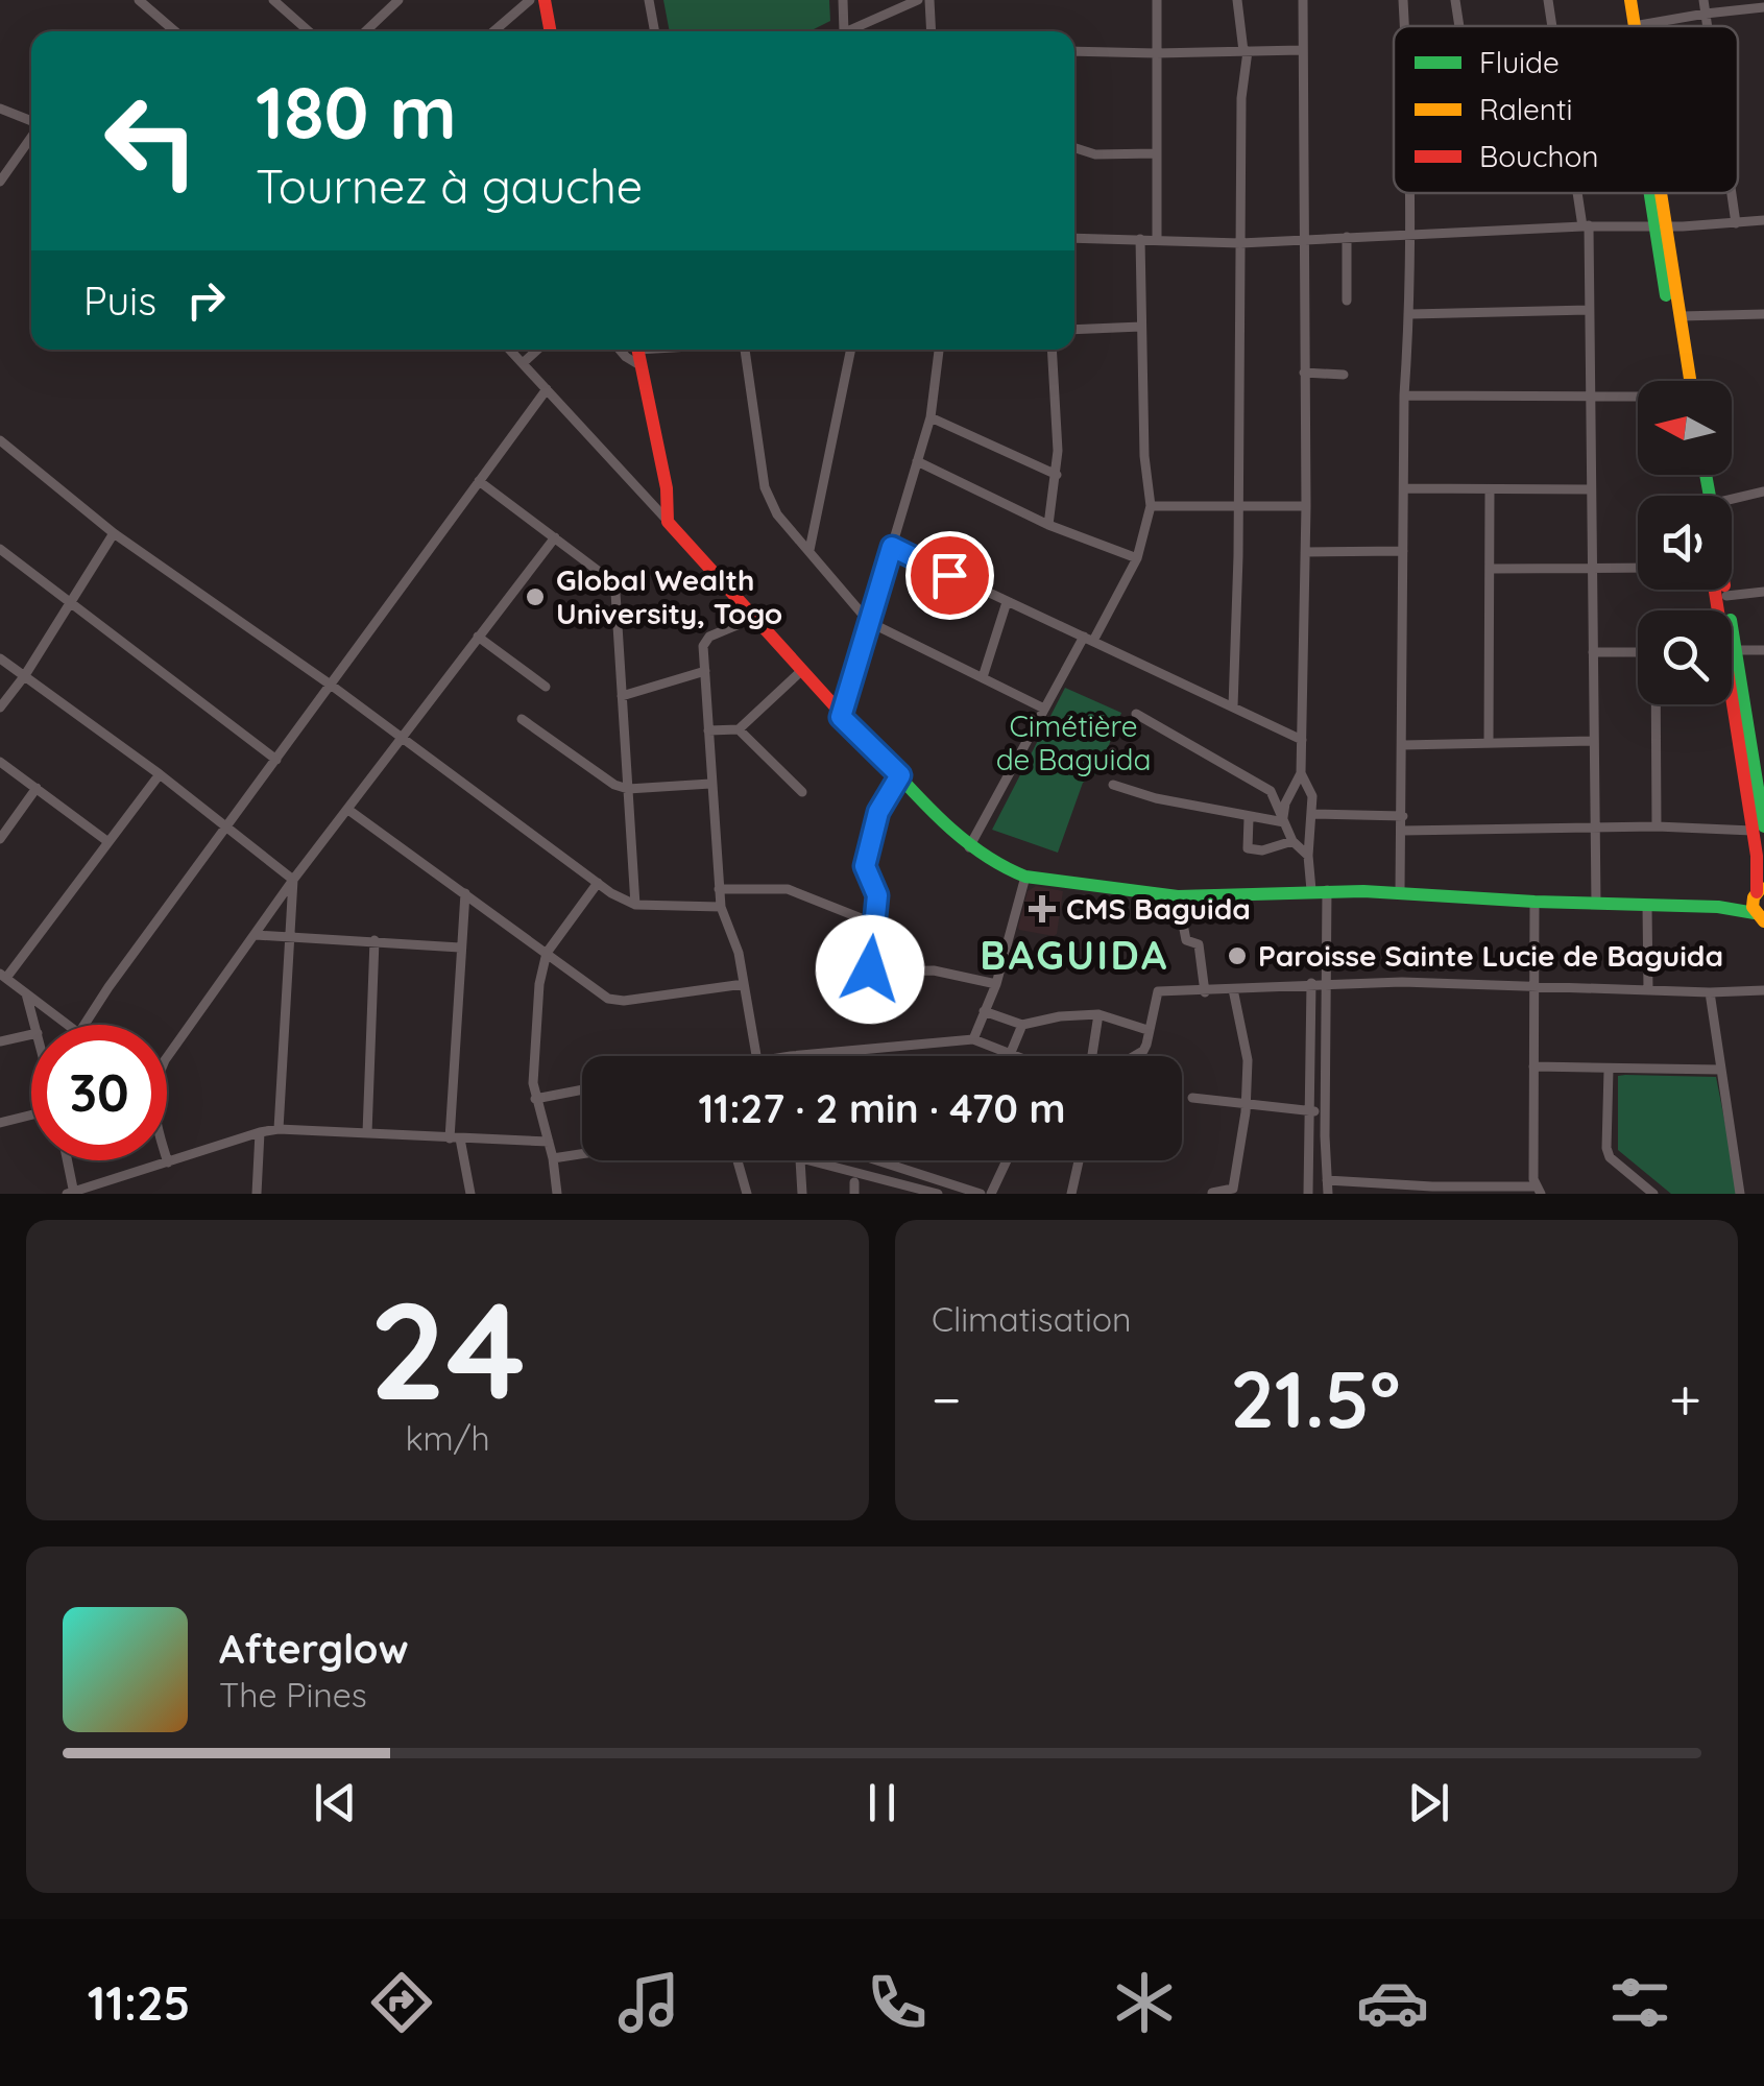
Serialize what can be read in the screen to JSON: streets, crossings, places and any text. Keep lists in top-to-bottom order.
{
  "districts": ["BAGUIDA"],
  "parks": ["Cimétière de Baguida"],
  "places": {
    "other": ["Global Wealth University, Togo", "Paroisse Sainte Lucie de Baguida"],
    "health": ["CMS Baguida"]
  },
  "legend": ["Fluide", "Ralenti", "Bouchon"],
  "north": "left",
  "page": {
    "turn": ["180 m", "Tournez à gauche"],
    "then": "Puis",
    "limit": "30",
    "trip": "11:27 · 2 min · 470 m",
    "tile": [
      ["24", "km/h"],
      "Climatisation"
    ],
    "heat": ["−", "21.5°", "+"],
    "song": ["Afterglow", "The Pines"],
    "tabs": "11:25"
  }
}
